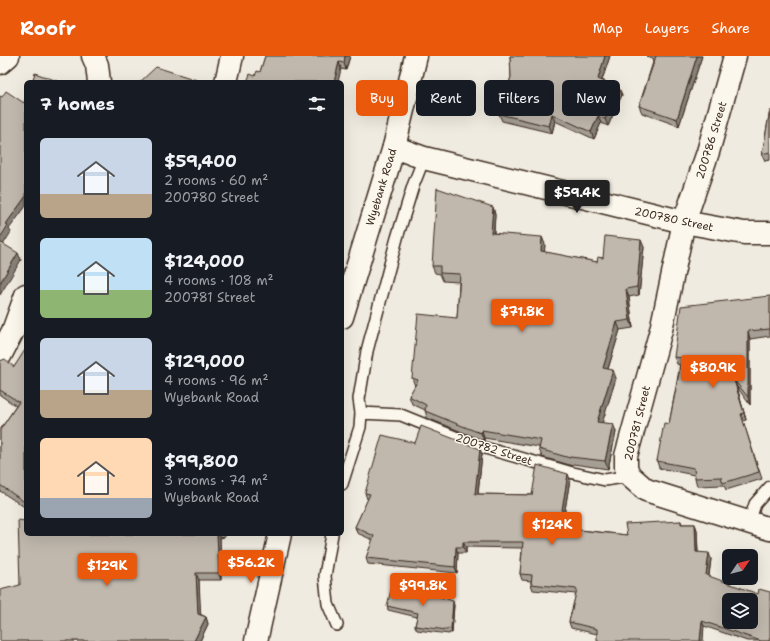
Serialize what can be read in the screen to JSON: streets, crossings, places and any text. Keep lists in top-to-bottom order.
{
  "streets": {
    "street": [
      "200786 Street",
      "Wyebank Road",
      "200780 Street",
      "200781 Street"
    ],
    "lane": ["200782 Street"]
  },
  "crossings": [
    ["200786 Street", "200780 Street"],
    ["200786 Street", "200781 Street"],
    ["Wyebank Road", "200780 Street"],
    ["200780 Street", "200781 Street"],
    ["200781 Street", "200782 Street"]
  ],
  "north": "top right",
  "page": {
    "header": "Roofr",
    "nav": ["Map", "Layers", "Share"],
    "chip": [
      "Buy",
      "Rent",
      "Filters",
      "New"
    ],
    "heading": "7 homes",
    "list": [
      {
        "name": "$59,400",
        "note": "2 rooms · 60 m² · 200780 Street"
      },
      {
        "name": "$124,000",
        "note": "4 rooms · 108 m² · 200781 Street"
      },
      {
        "name": "$129,000",
        "note": "4 rooms · 96 m² · Wyebank Road"
      },
      {
        "name": "$99,800",
        "note": "3 rooms · 74 m² · Wyebank Road"
      }
    ],
    "price": [
      "$59.4K",
      "$71.8K",
      "$80.9K",
      "$124K",
      "$56.2K",
      "$129K",
      "$99.8K"
    ]
  }
}
